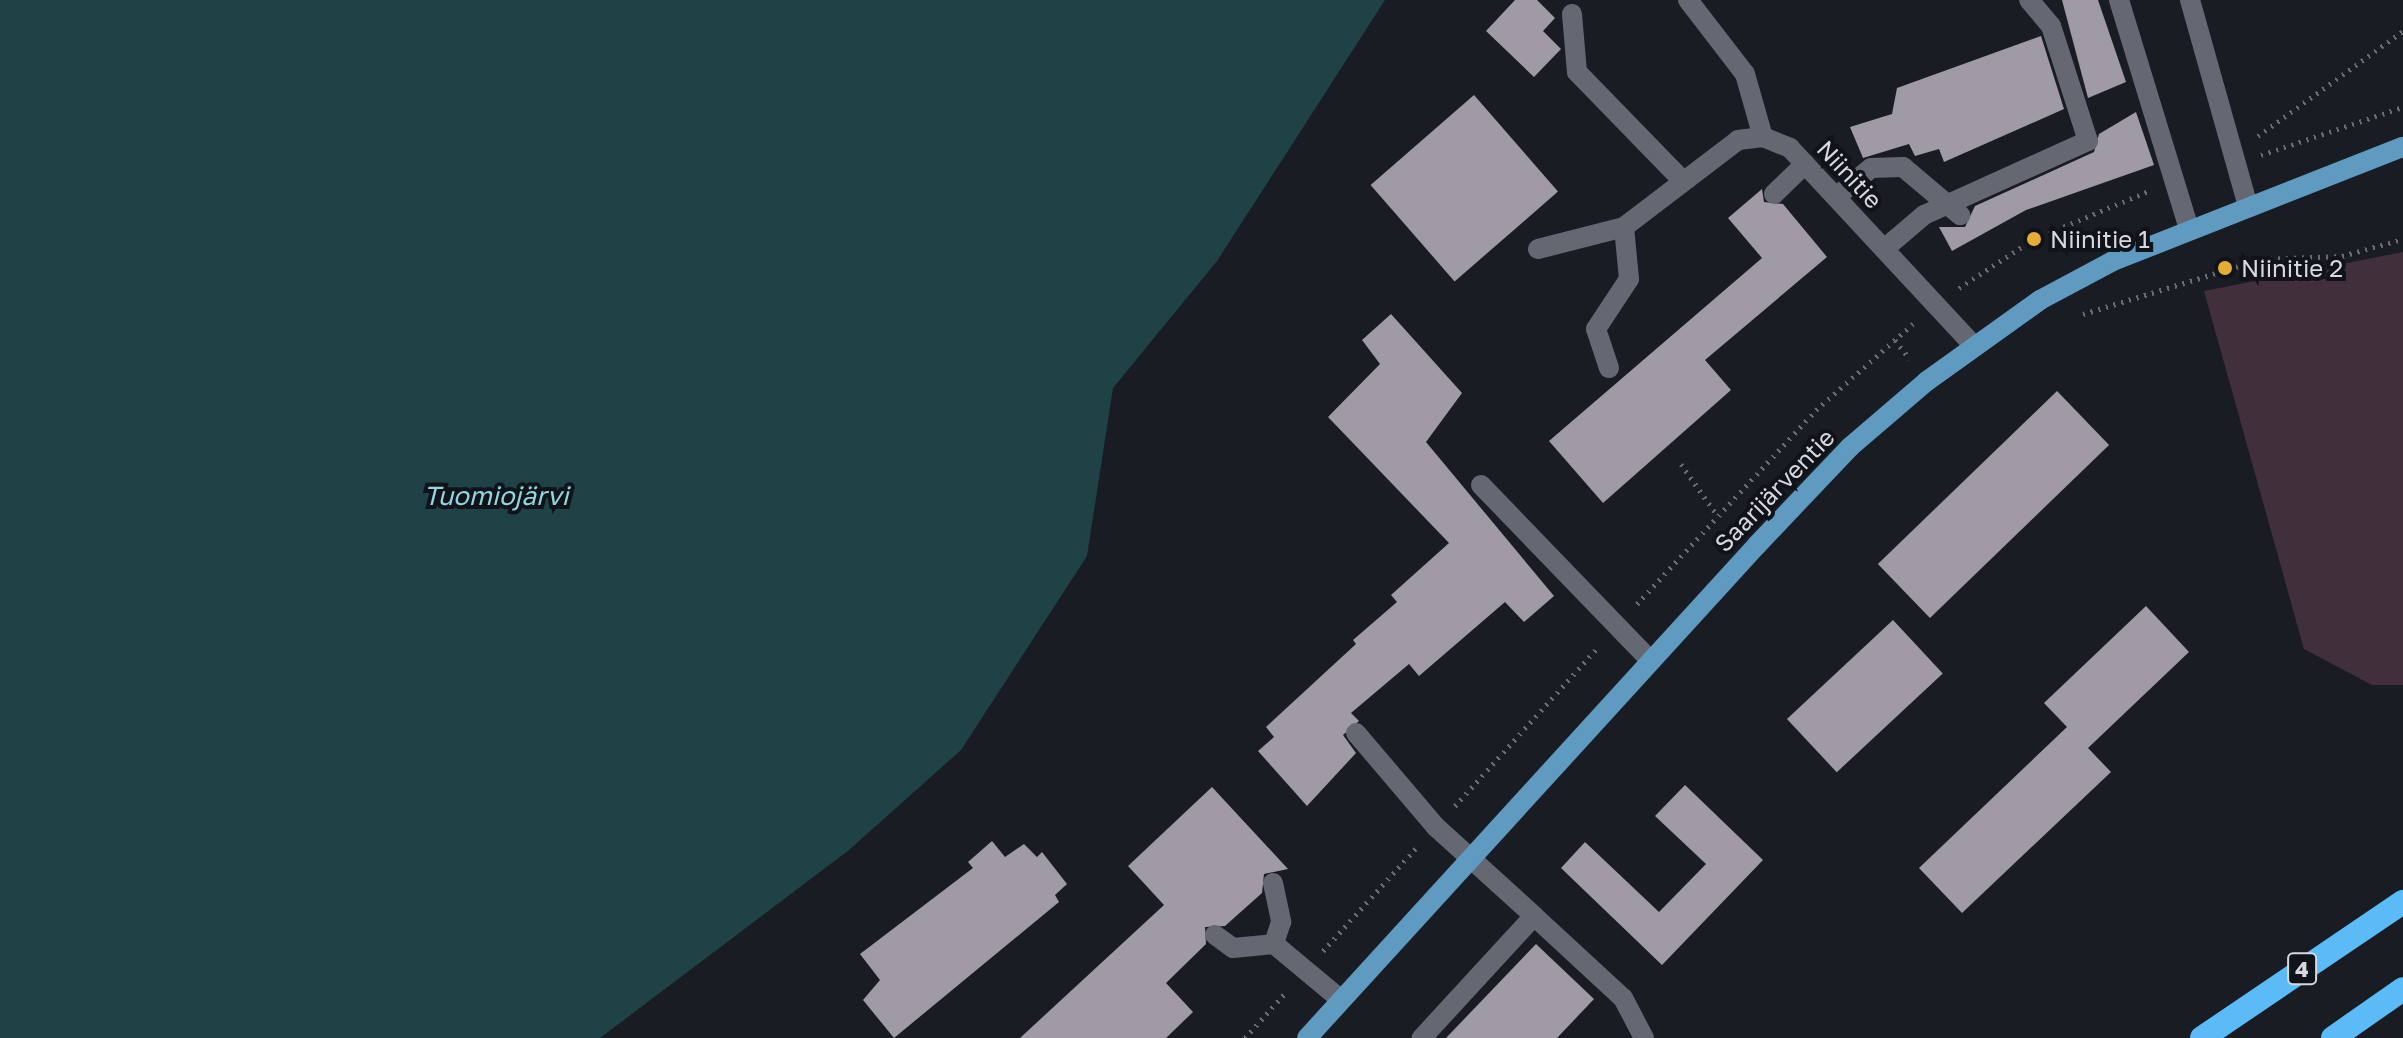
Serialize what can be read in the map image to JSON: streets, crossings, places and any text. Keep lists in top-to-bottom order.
{
  "streets": {
    "highway": ["4"],
    "main road": ["Saarijärventie"],
    "street": ["Niinitie"]
  },
  "crossings": [
    ["Niinitie", "Saarijärventie"]
  ],
  "water": ["Tuomiojärvi"],
  "places": ["Niinitie 1", "Niinitie 2"]
}
